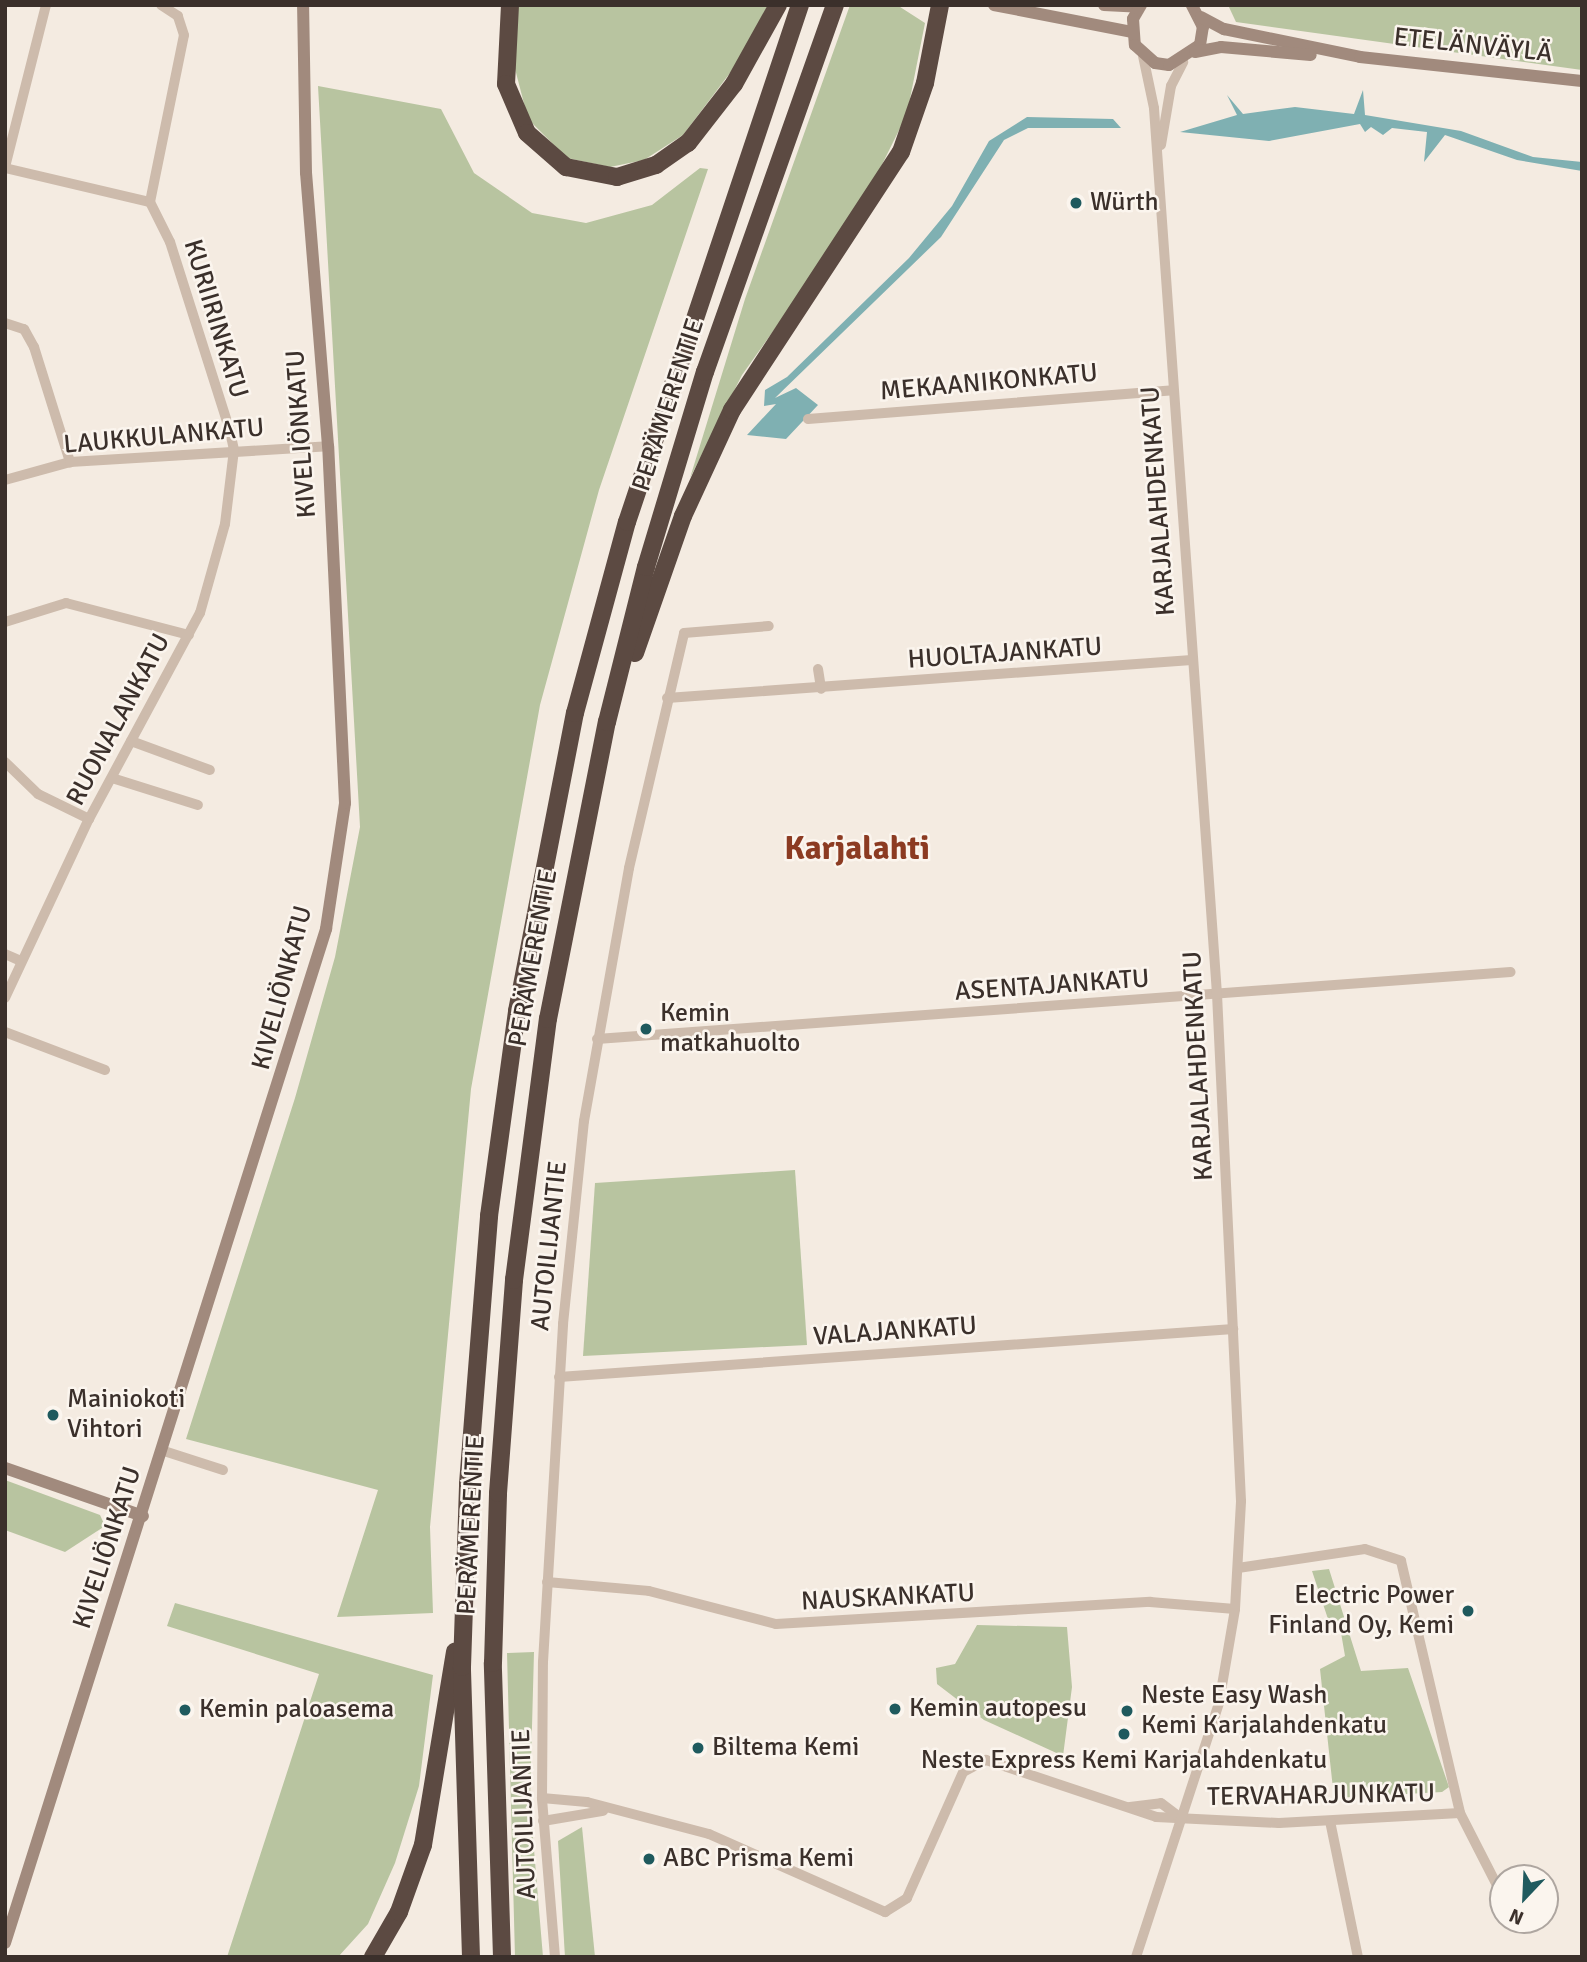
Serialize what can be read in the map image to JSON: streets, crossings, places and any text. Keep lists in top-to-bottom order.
{
  "streets": {
    "highway": ["PERÄMERENTIE"],
    "main road": ["ETELÄNVÄYLÄ", "KIVELIÖNKATU"],
    "street": [
      "KURIIRINKATU",
      "MEKAANIKONKATU",
      "LAUKKULANKATU",
      "KARJALAHDENKATU",
      "HUOLTAJANKATU",
      "RUONALANKATU",
      "ASENTAJANKATU",
      "AUTOILIJANTIE",
      "VALAJANKATU",
      "NAUSKANKATU",
      "TERVAHARJUNKATU"
    ]
  },
  "crossings": [
    ["KURIIRINKATU", "LAUKKULANKATU"],
    ["KURIIRINKATU", "RUONALANKATU"],
    ["MEKAANIKONKATU", "KARJALAHDENKATU"],
    ["KIVELIÖNKATU", "LAUKKULANKATU"],
    ["LAUKKULANKATU", "RUONALANKATU"],
    ["KARJALAHDENKATU", "HUOLTAJANKATU"],
    ["KARJALAHDENKATU", "ASENTAJANKATU"],
    ["KARJALAHDENKATU", "VALAJANKATU"],
    ["KARJALAHDENKATU", "NAUSKANKATU"],
    ["KARJALAHDENKATU", "TERVAHARJUNKATU"],
    ["HUOLTAJANKATU", "AUTOILIJANTIE"],
    ["ASENTAJANKATU", "AUTOILIJANTIE"],
    ["AUTOILIJANTIE", "VALAJANKATU"],
    ["AUTOILIJANTIE", "NAUSKANKATU"]
  ],
  "districts": ["Karjalahti"],
  "places": [
    "Würth",
    "Kemin matkahuolto",
    "Mainiokoti Vihtori",
    "Electric Power Finland Oy, Kemi",
    "Kemin autopesu",
    "Kemin paloasema",
    "Neste Easy Wash Kemi Karjalahdenkatu",
    "Neste Express Kemi Karjalahdenkatu",
    "Biltema Kemi",
    "ABC Prisma Kemi"
  ],
  "north": "bottom left"
}
